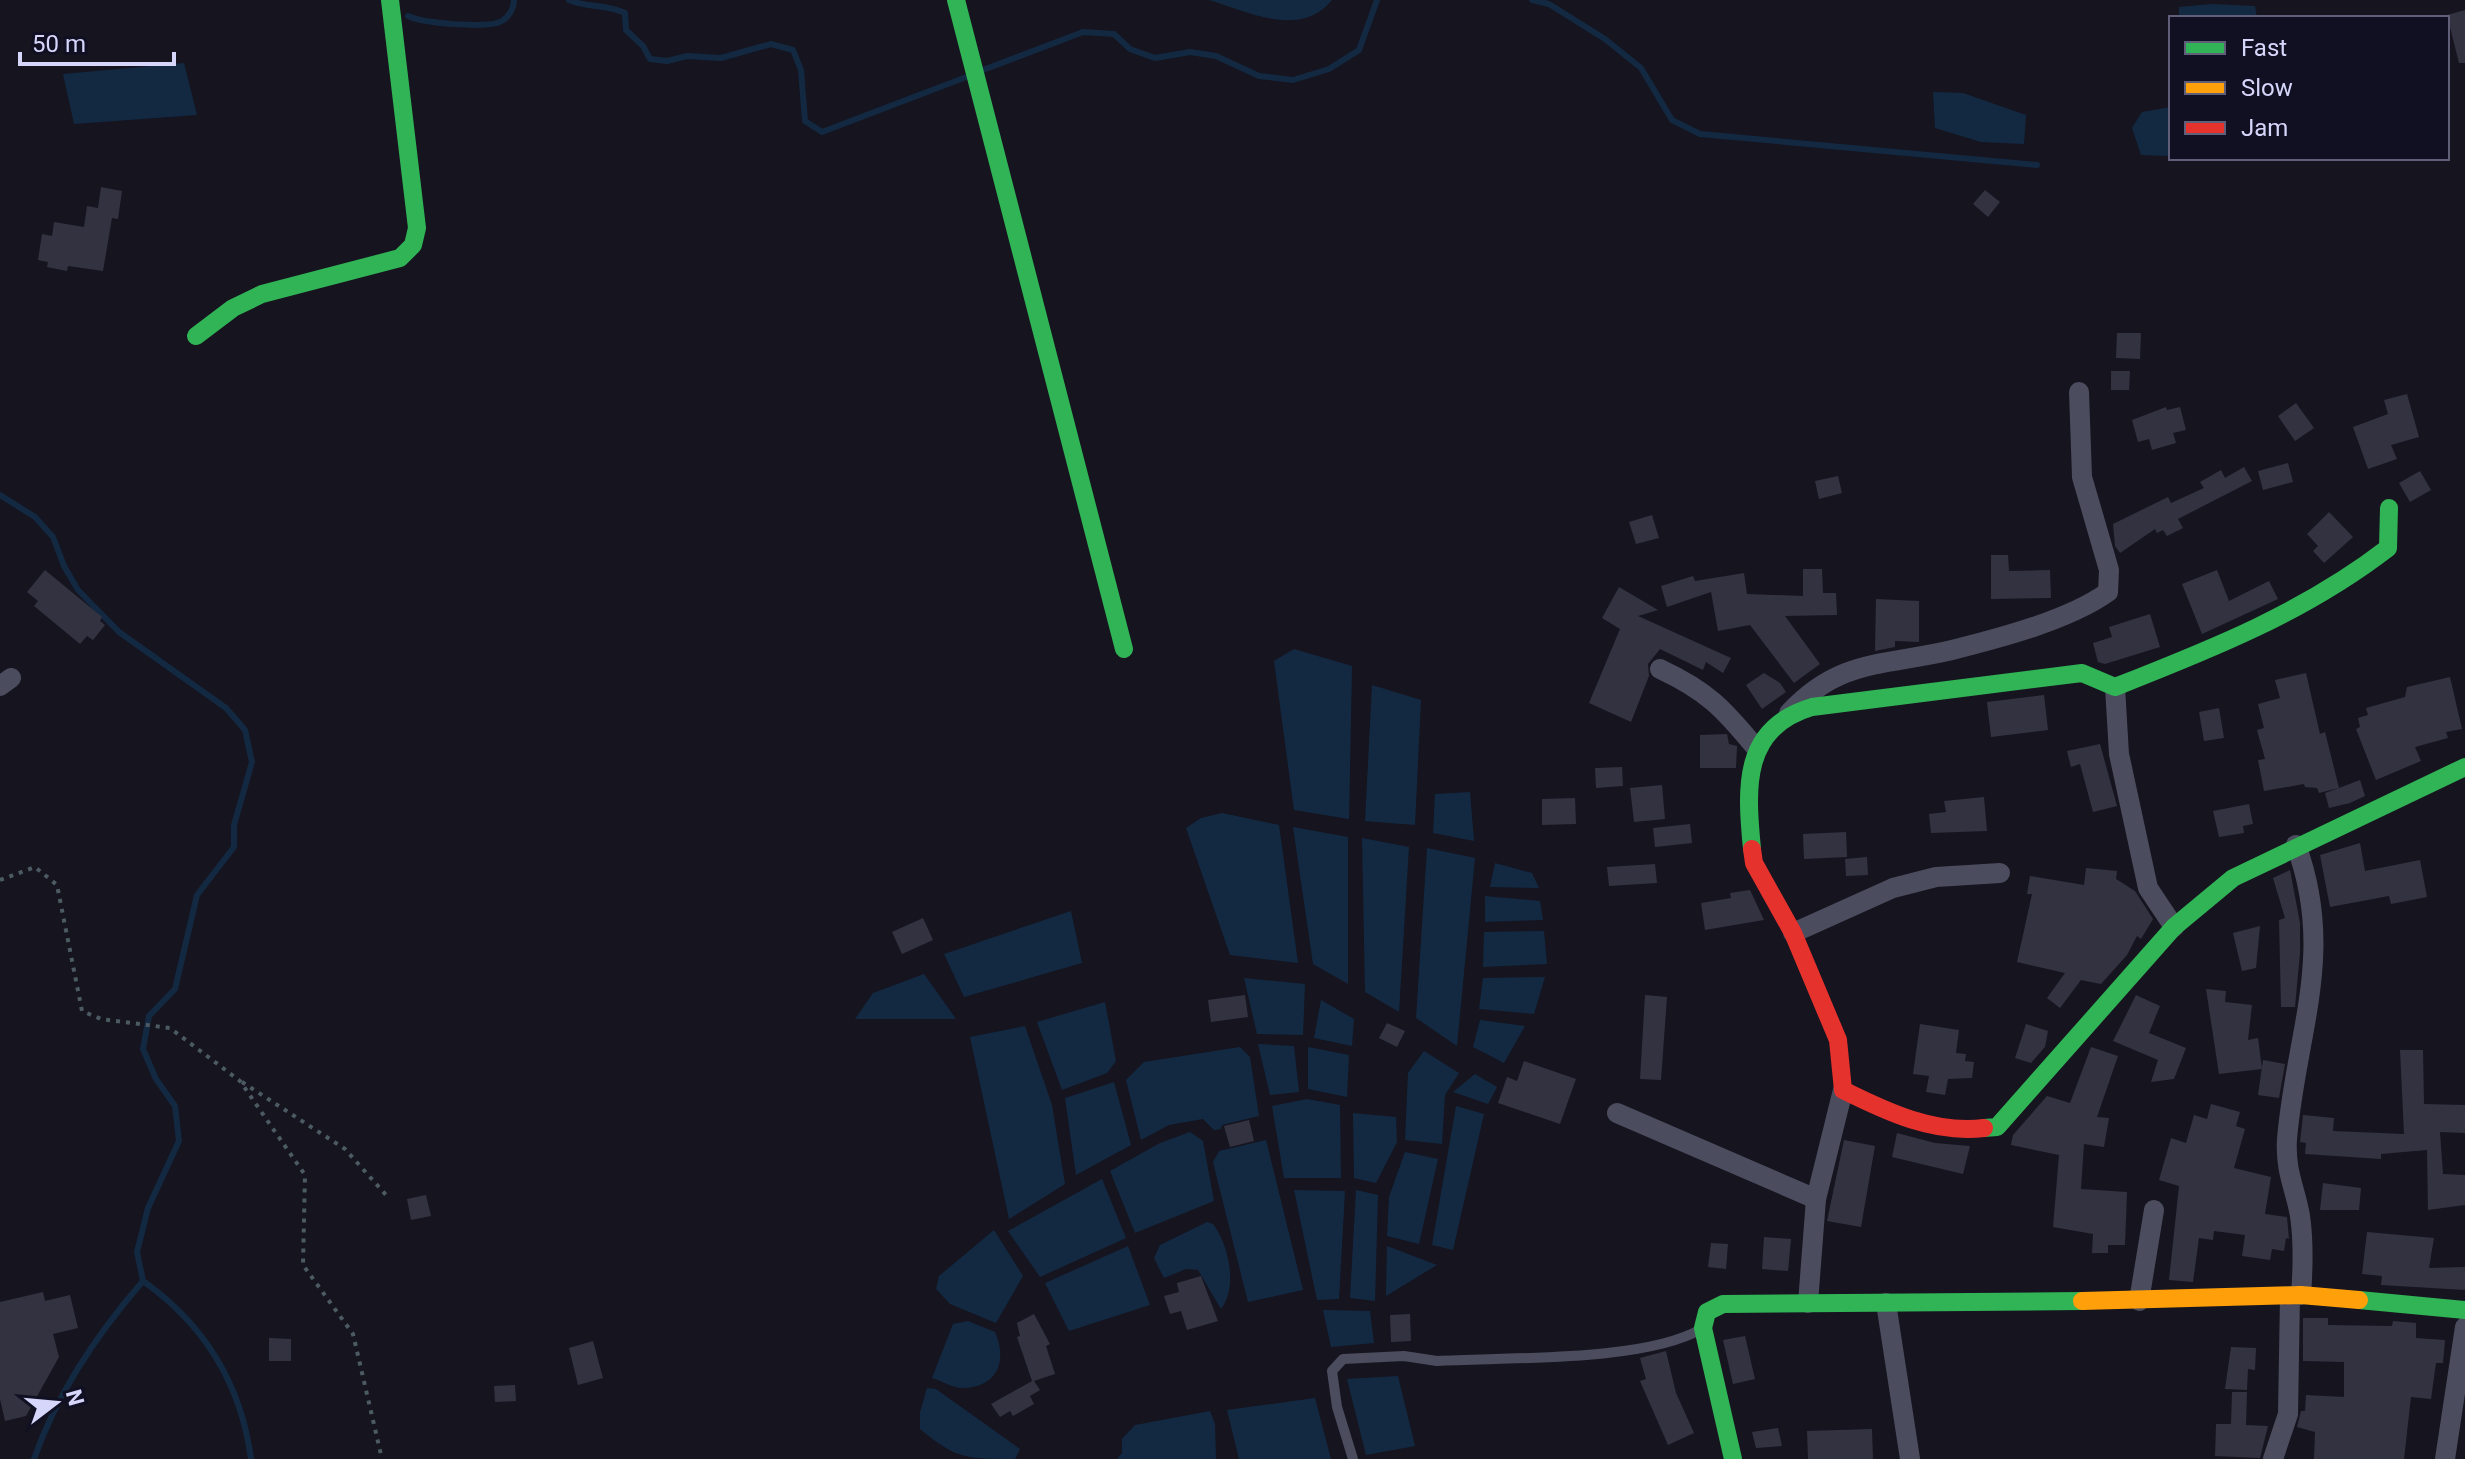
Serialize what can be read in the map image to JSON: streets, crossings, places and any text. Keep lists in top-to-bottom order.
{
  "legend": ["Fast", "Slow", "Jam"],
  "scale_bar": "50 m",
  "north": "right"
}
